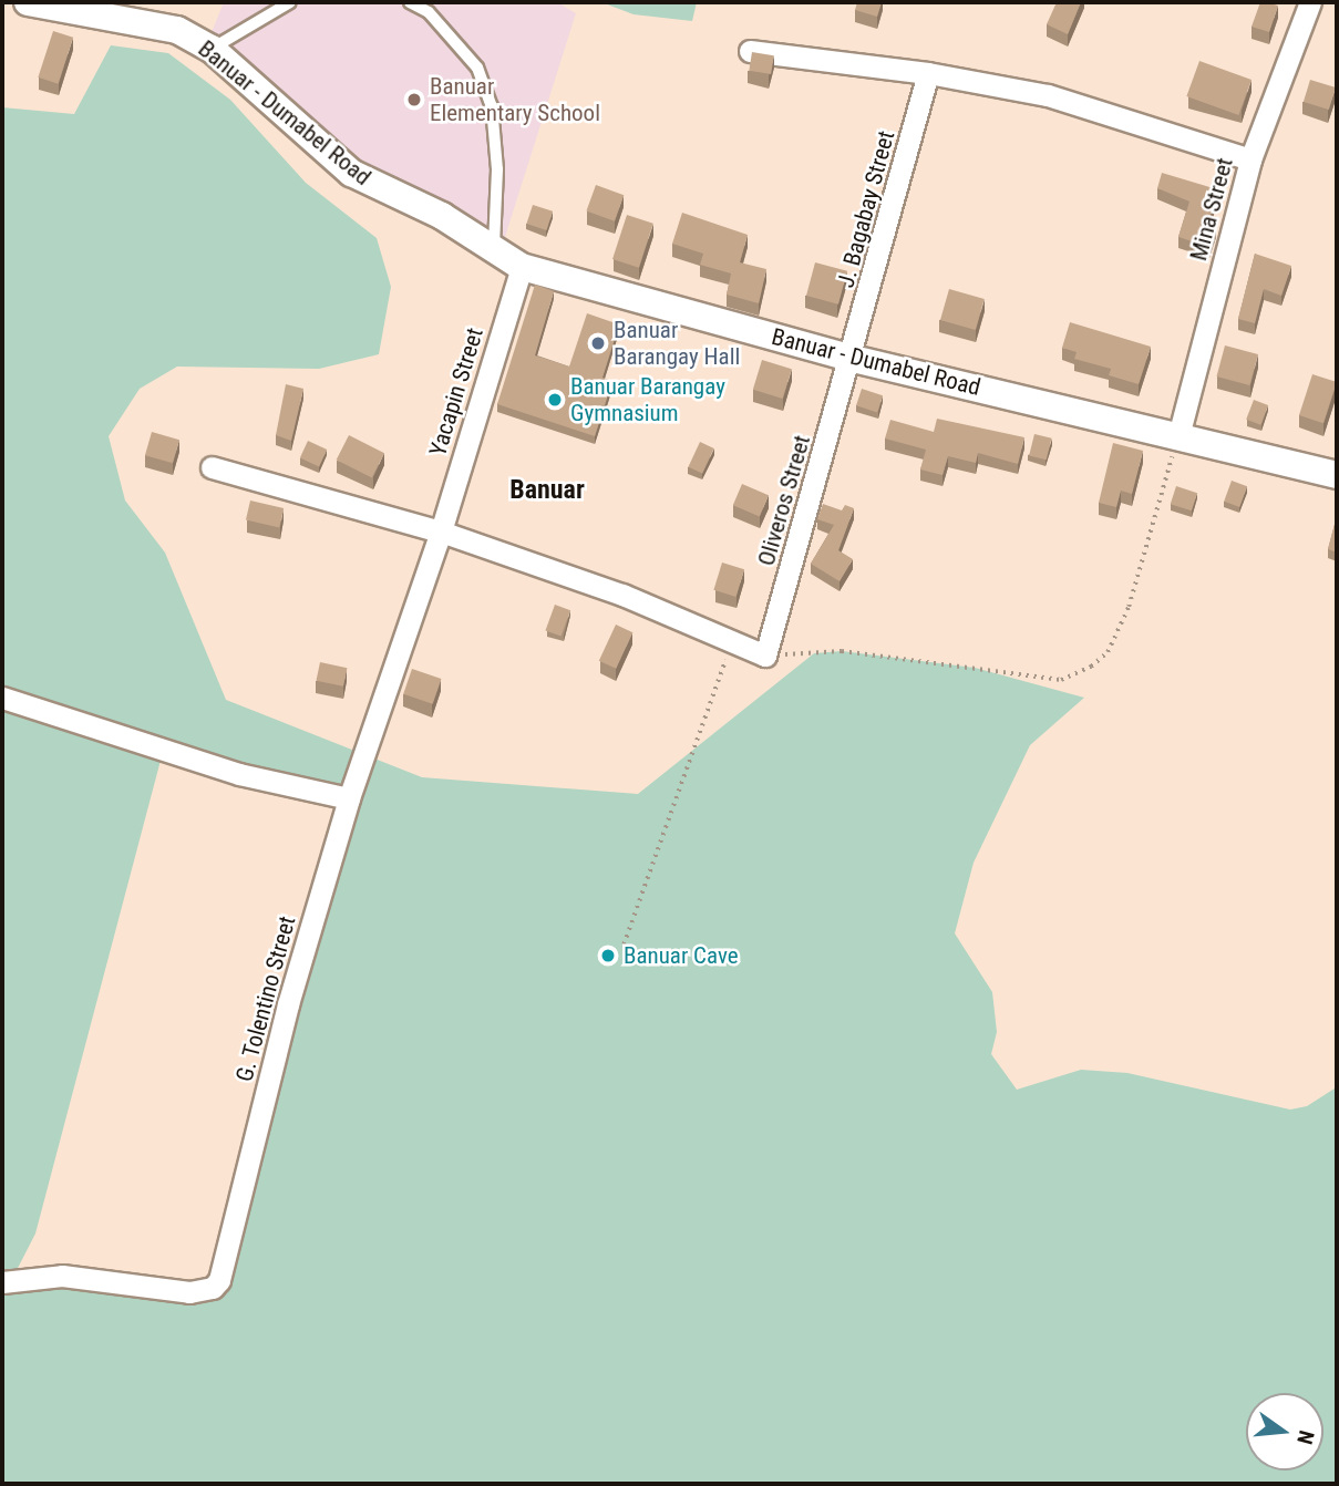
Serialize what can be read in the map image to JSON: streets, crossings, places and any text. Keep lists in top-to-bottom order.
{
  "streets": {
    "street": [
      "Banuar - Dumabel Road",
      "J. Bagabay Street",
      "Mina Street",
      "Yacapin Street",
      "Oliveros Street",
      "G. Tolentino Street"
    ]
  },
  "crossings": [
    ["Banuar - Dumabel Road", "J. Bagabay Street"],
    ["Banuar - Dumabel Road", "Mina Street"],
    ["Banuar - Dumabel Road", "Yacapin Street"],
    ["Banuar - Dumabel Road", "Oliveros Street"],
    ["J. Bagabay Street", "Oliveros Street"],
    ["Yacapin Street", "G. Tolentino Street"]
  ],
  "districts": ["Banuar"],
  "places": [
    "Banuar Elementary School",
    "Banuar Barangay Hall",
    "Banuar Barangay Gymnasium",
    "Banuar Cave"
  ],
  "north": "right"
}
